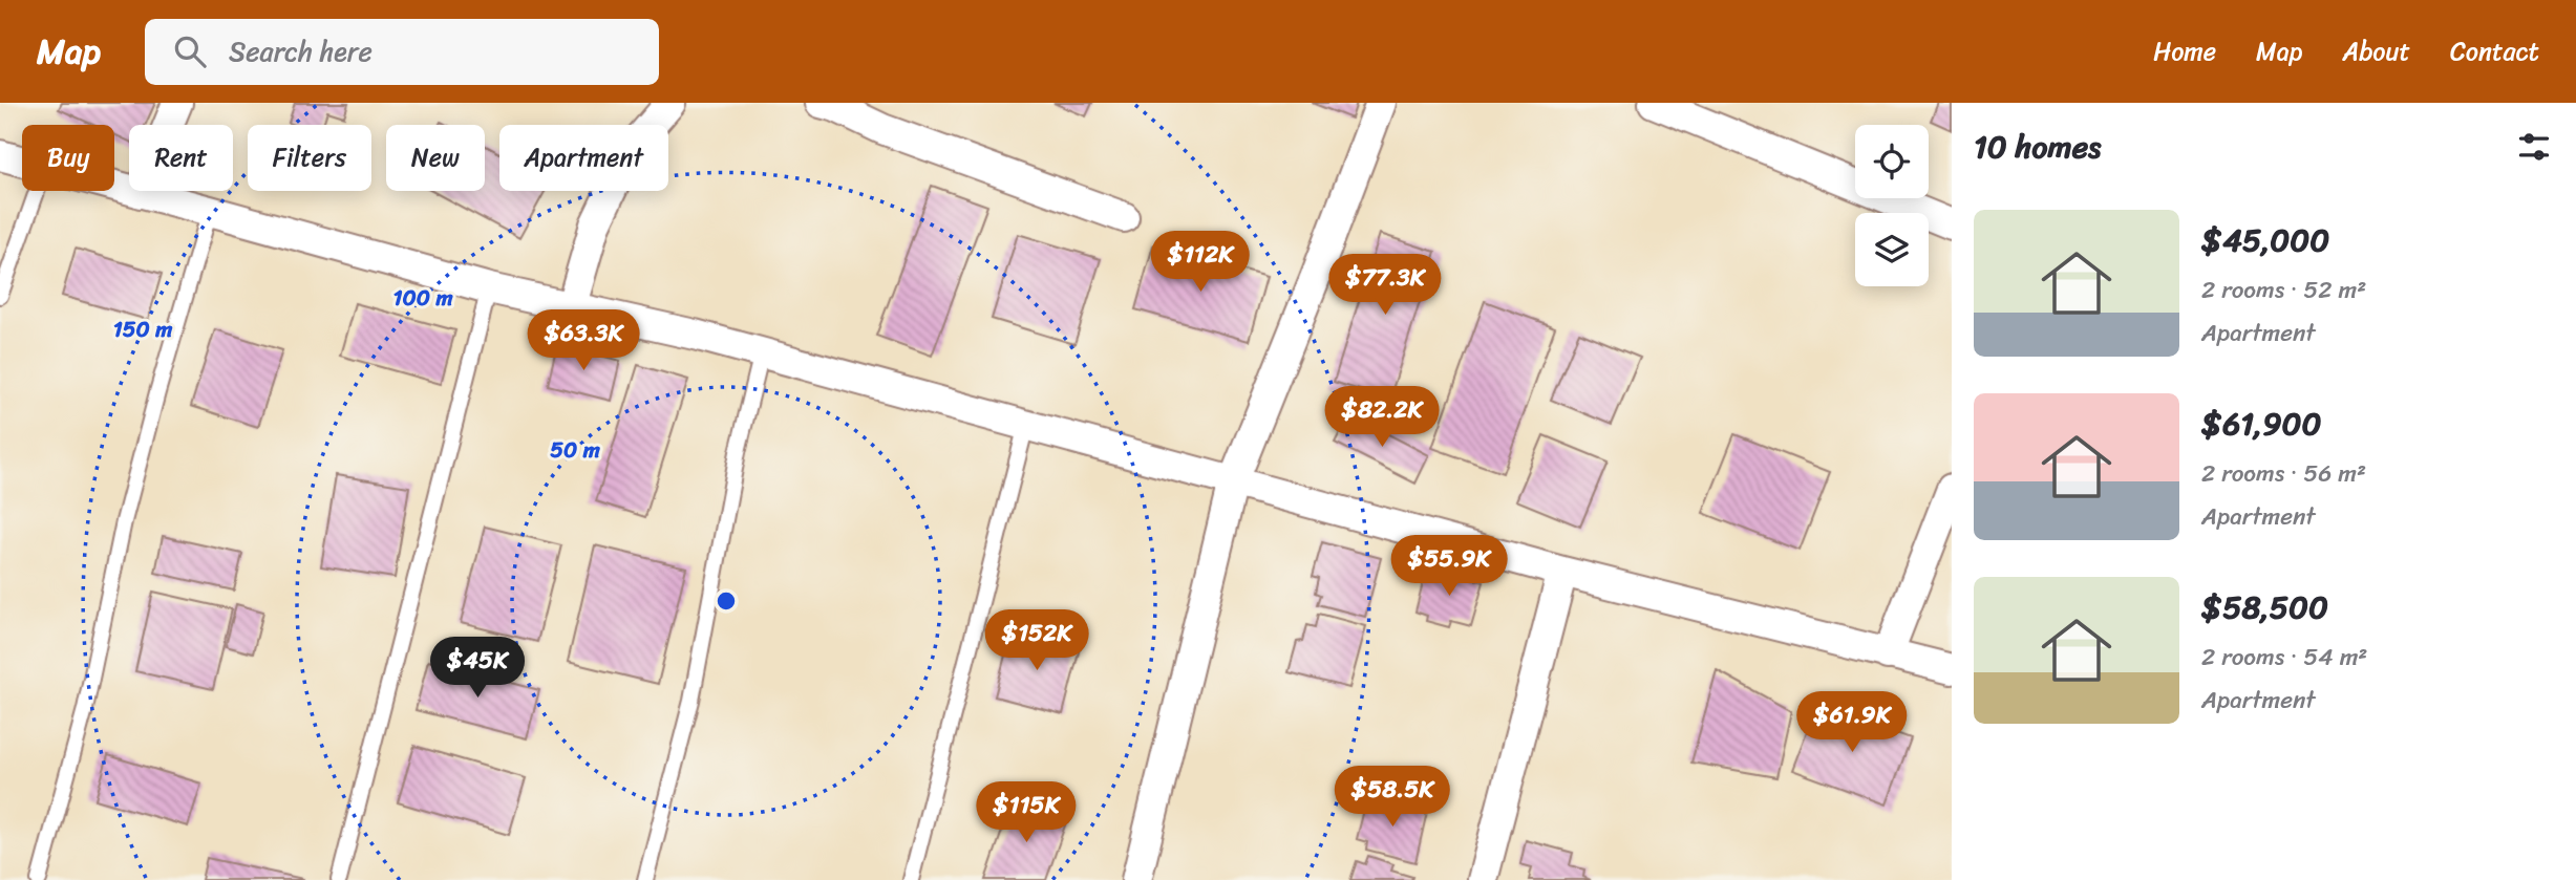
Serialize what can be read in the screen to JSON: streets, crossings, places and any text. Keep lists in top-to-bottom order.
{
  "page": {
    "header": "Map",
    "search": "Search here",
    "nav": [
      "Home",
      "Map",
      "About",
      "Contact"
    ],
    "heading": "10 homes",
    "chip": [
      "Buy",
      "Rent",
      "Filters",
      "New",
      "Apartment"
    ],
    "list": [
      {
        "name": "$45,000",
        "note": "2 rooms · 52 m² · Apartment"
      },
      {
        "name": "$61,900",
        "note": "2 rooms · 56 m² · Apartment"
      },
      {
        "name": "$58,500",
        "note": "2 rooms · 54 m² · Apartment"
      }
    ],
    "price": [
      "$112K",
      "$77.3K",
      "$63.3K",
      "$82.2K",
      "$55.9K",
      "$152K",
      "$45K",
      "$61.9K",
      "$58.5K",
      "$115K"
    ]
  },
  "rings": ["100 m", "150 m", "50 m"]
}
